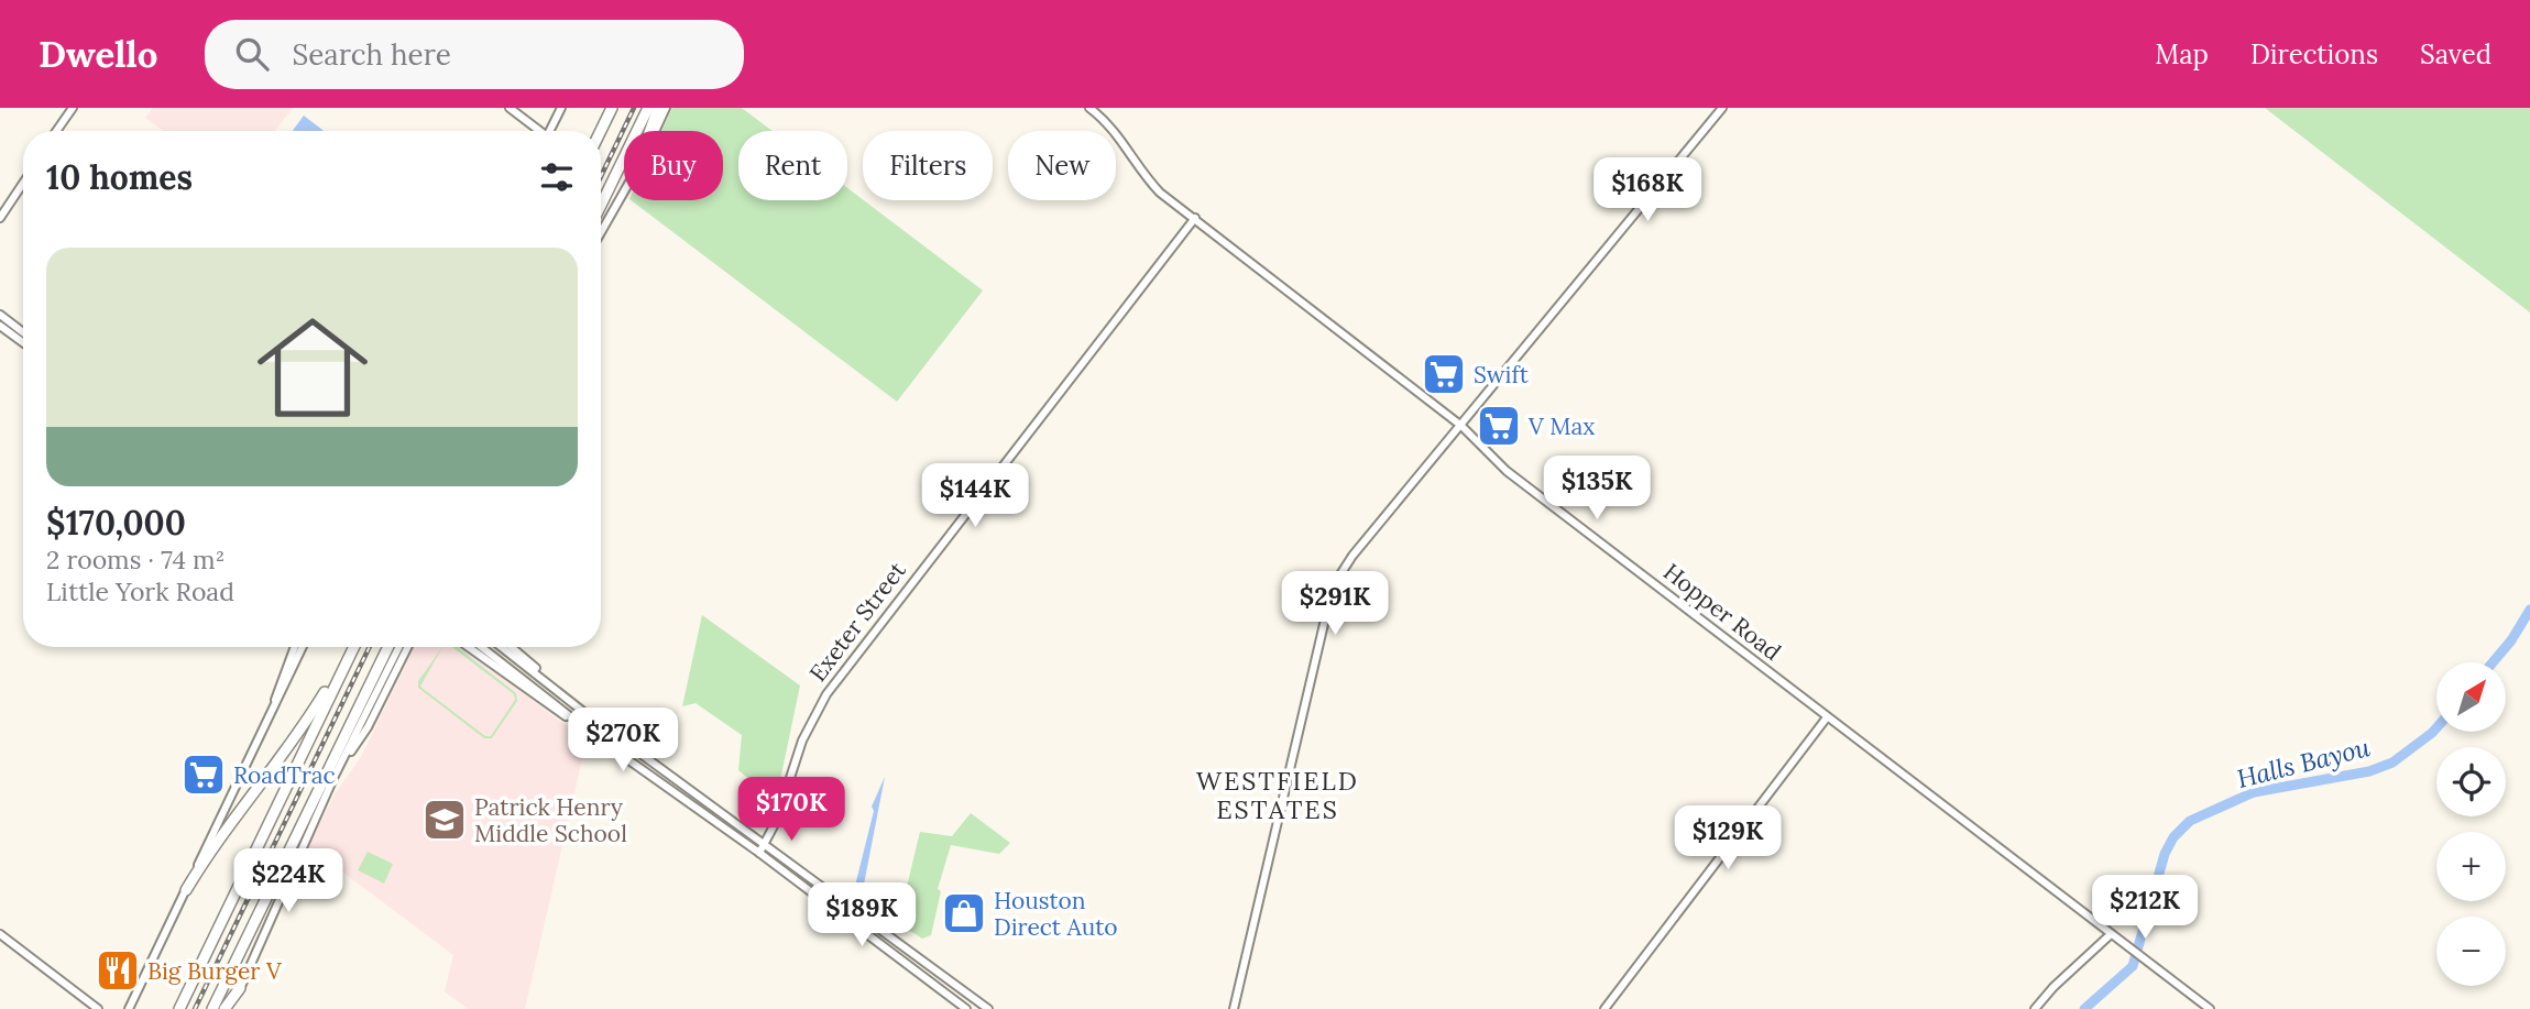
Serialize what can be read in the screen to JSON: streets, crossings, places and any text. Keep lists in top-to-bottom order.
{
  "streets": {
    "main road": ["Hopper Road", "Exeter Street"]
  },
  "crossings": [
    ["Hopper Road", "Exeter Street"]
  ],
  "districts": ["WESTFIELD ESTATES"],
  "water": ["Halls Bayou"],
  "places": {
    "supermarket": ["Swift", "V Max", "RoadTrac"],
    "school or university": ["Patrick Henry Middle School"],
    "shop": ["Houston Direct Auto"],
    "restaurant": ["Big Burger V"]
  },
  "north": "top right",
  "page": {
    "header": "Dwello",
    "search": "Search here",
    "nav": ["Map", "Directions", "Saved"],
    "chip": [
      "Buy",
      "Rent",
      "Filters",
      "New"
    ],
    "heading": "10 homes",
    "price": [
      "$168K",
      "$135K",
      "$144K",
      "$291K",
      "$270K",
      "$170K",
      "$129K",
      "$224K",
      "$212K",
      "$189K"
    ],
    "list": [
      {
        "name": "$170,000",
        "note": "2 rooms · 74 m² · Little York Road"
      }
    ],
    "map_buttons": ["+", "−"]
  }
}
